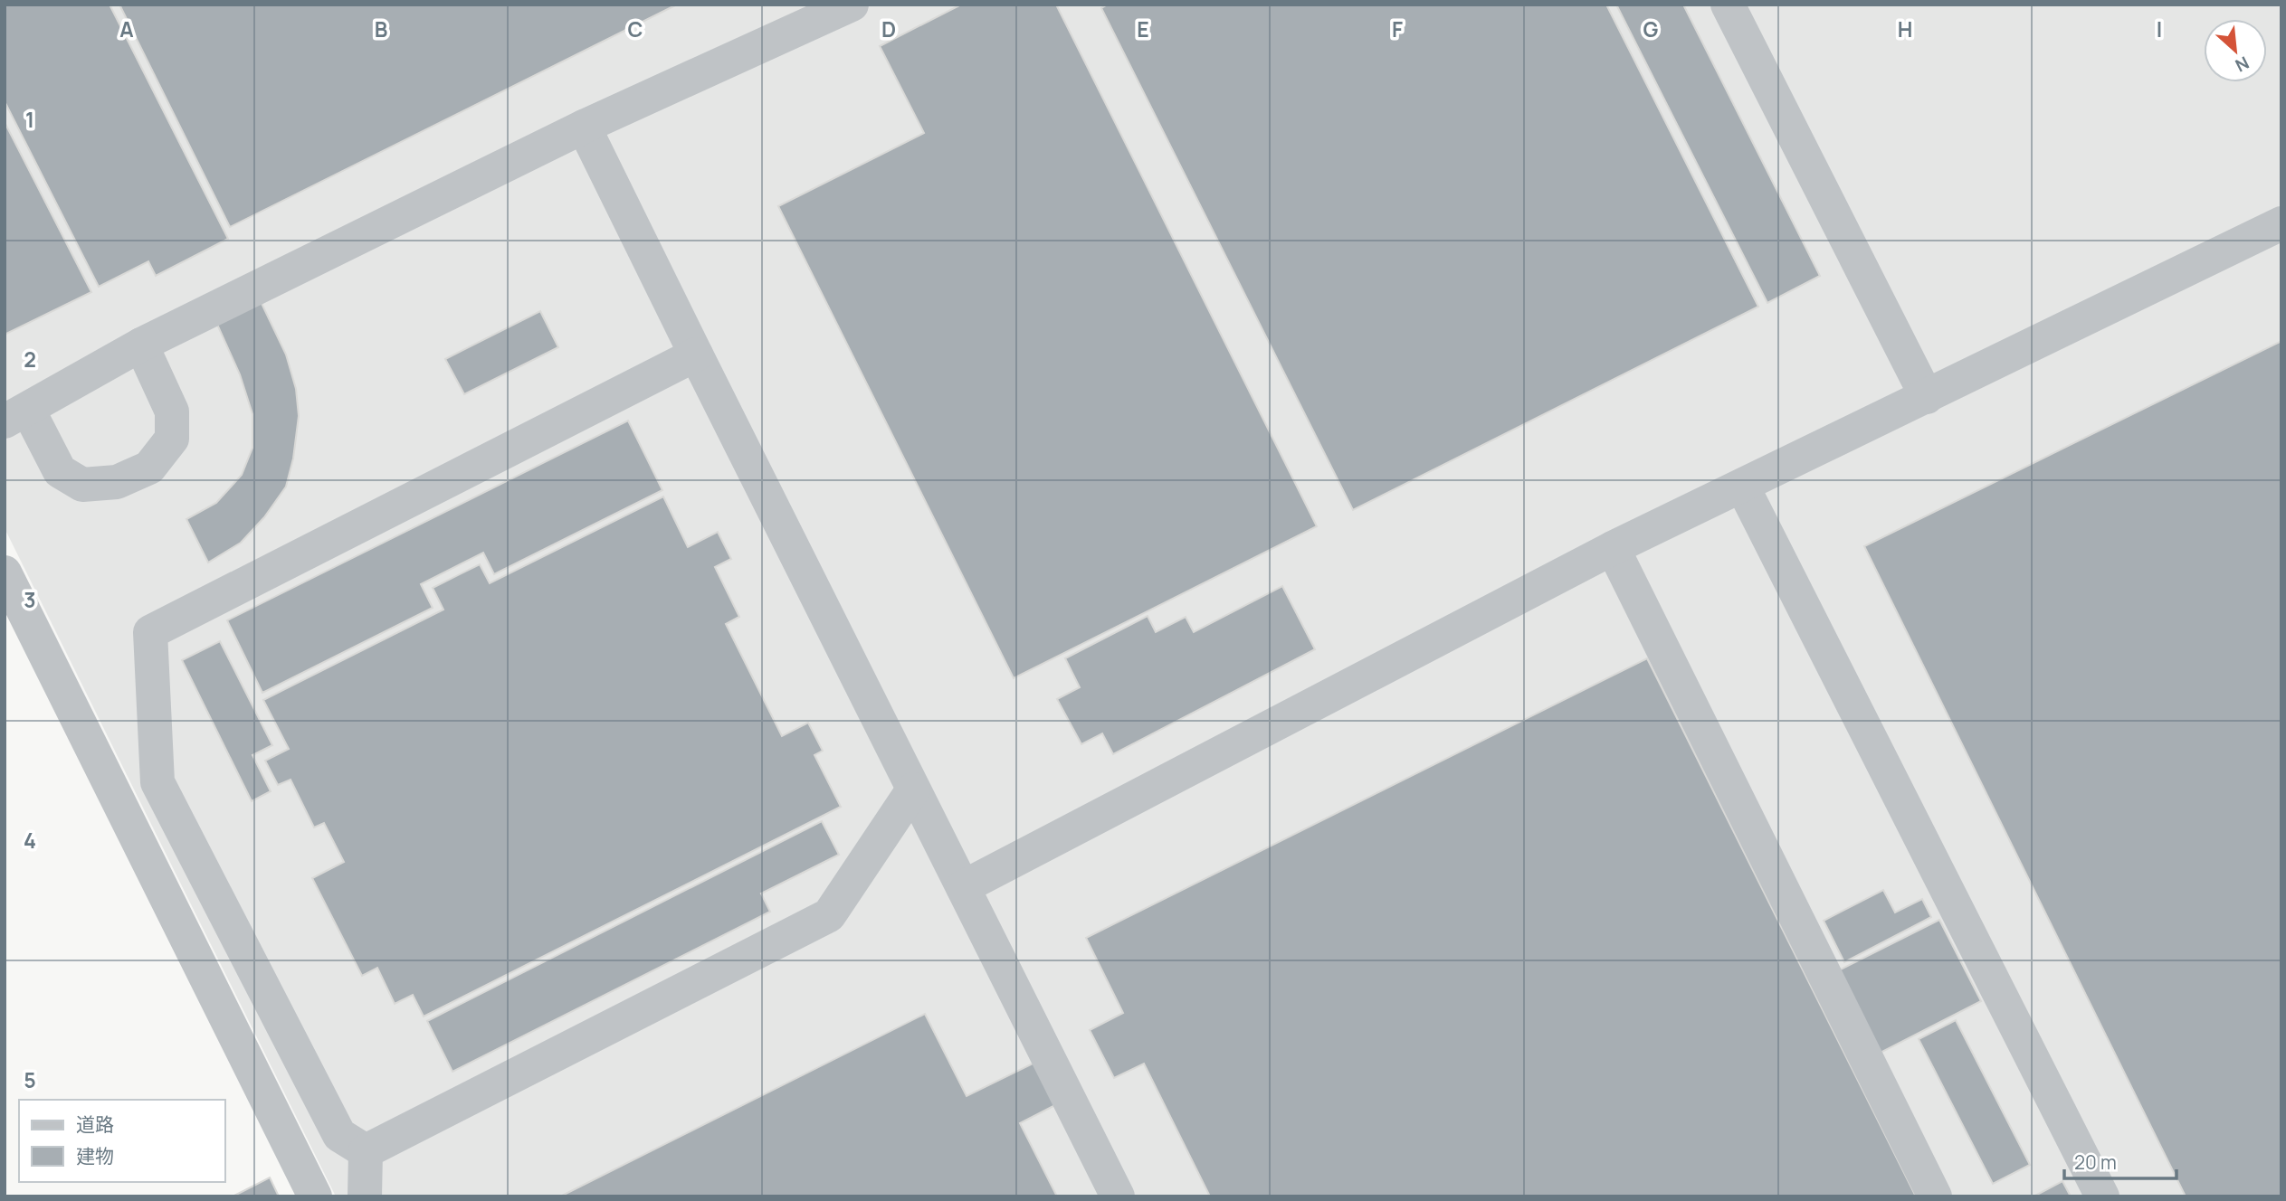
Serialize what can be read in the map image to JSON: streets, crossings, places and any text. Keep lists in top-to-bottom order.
{
  "legend": ["道路", "建物"],
  "scale_bar": "20 m",
  "north": "bottom right",
  "grid": {
    "columns": [
      "A",
      "B",
      "C",
      "D",
      "E",
      "F",
      "G",
      "H",
      "I"
    ],
    "rows": [
      "1",
      "2",
      "3",
      "4",
      "5"
    ]
  }
}
